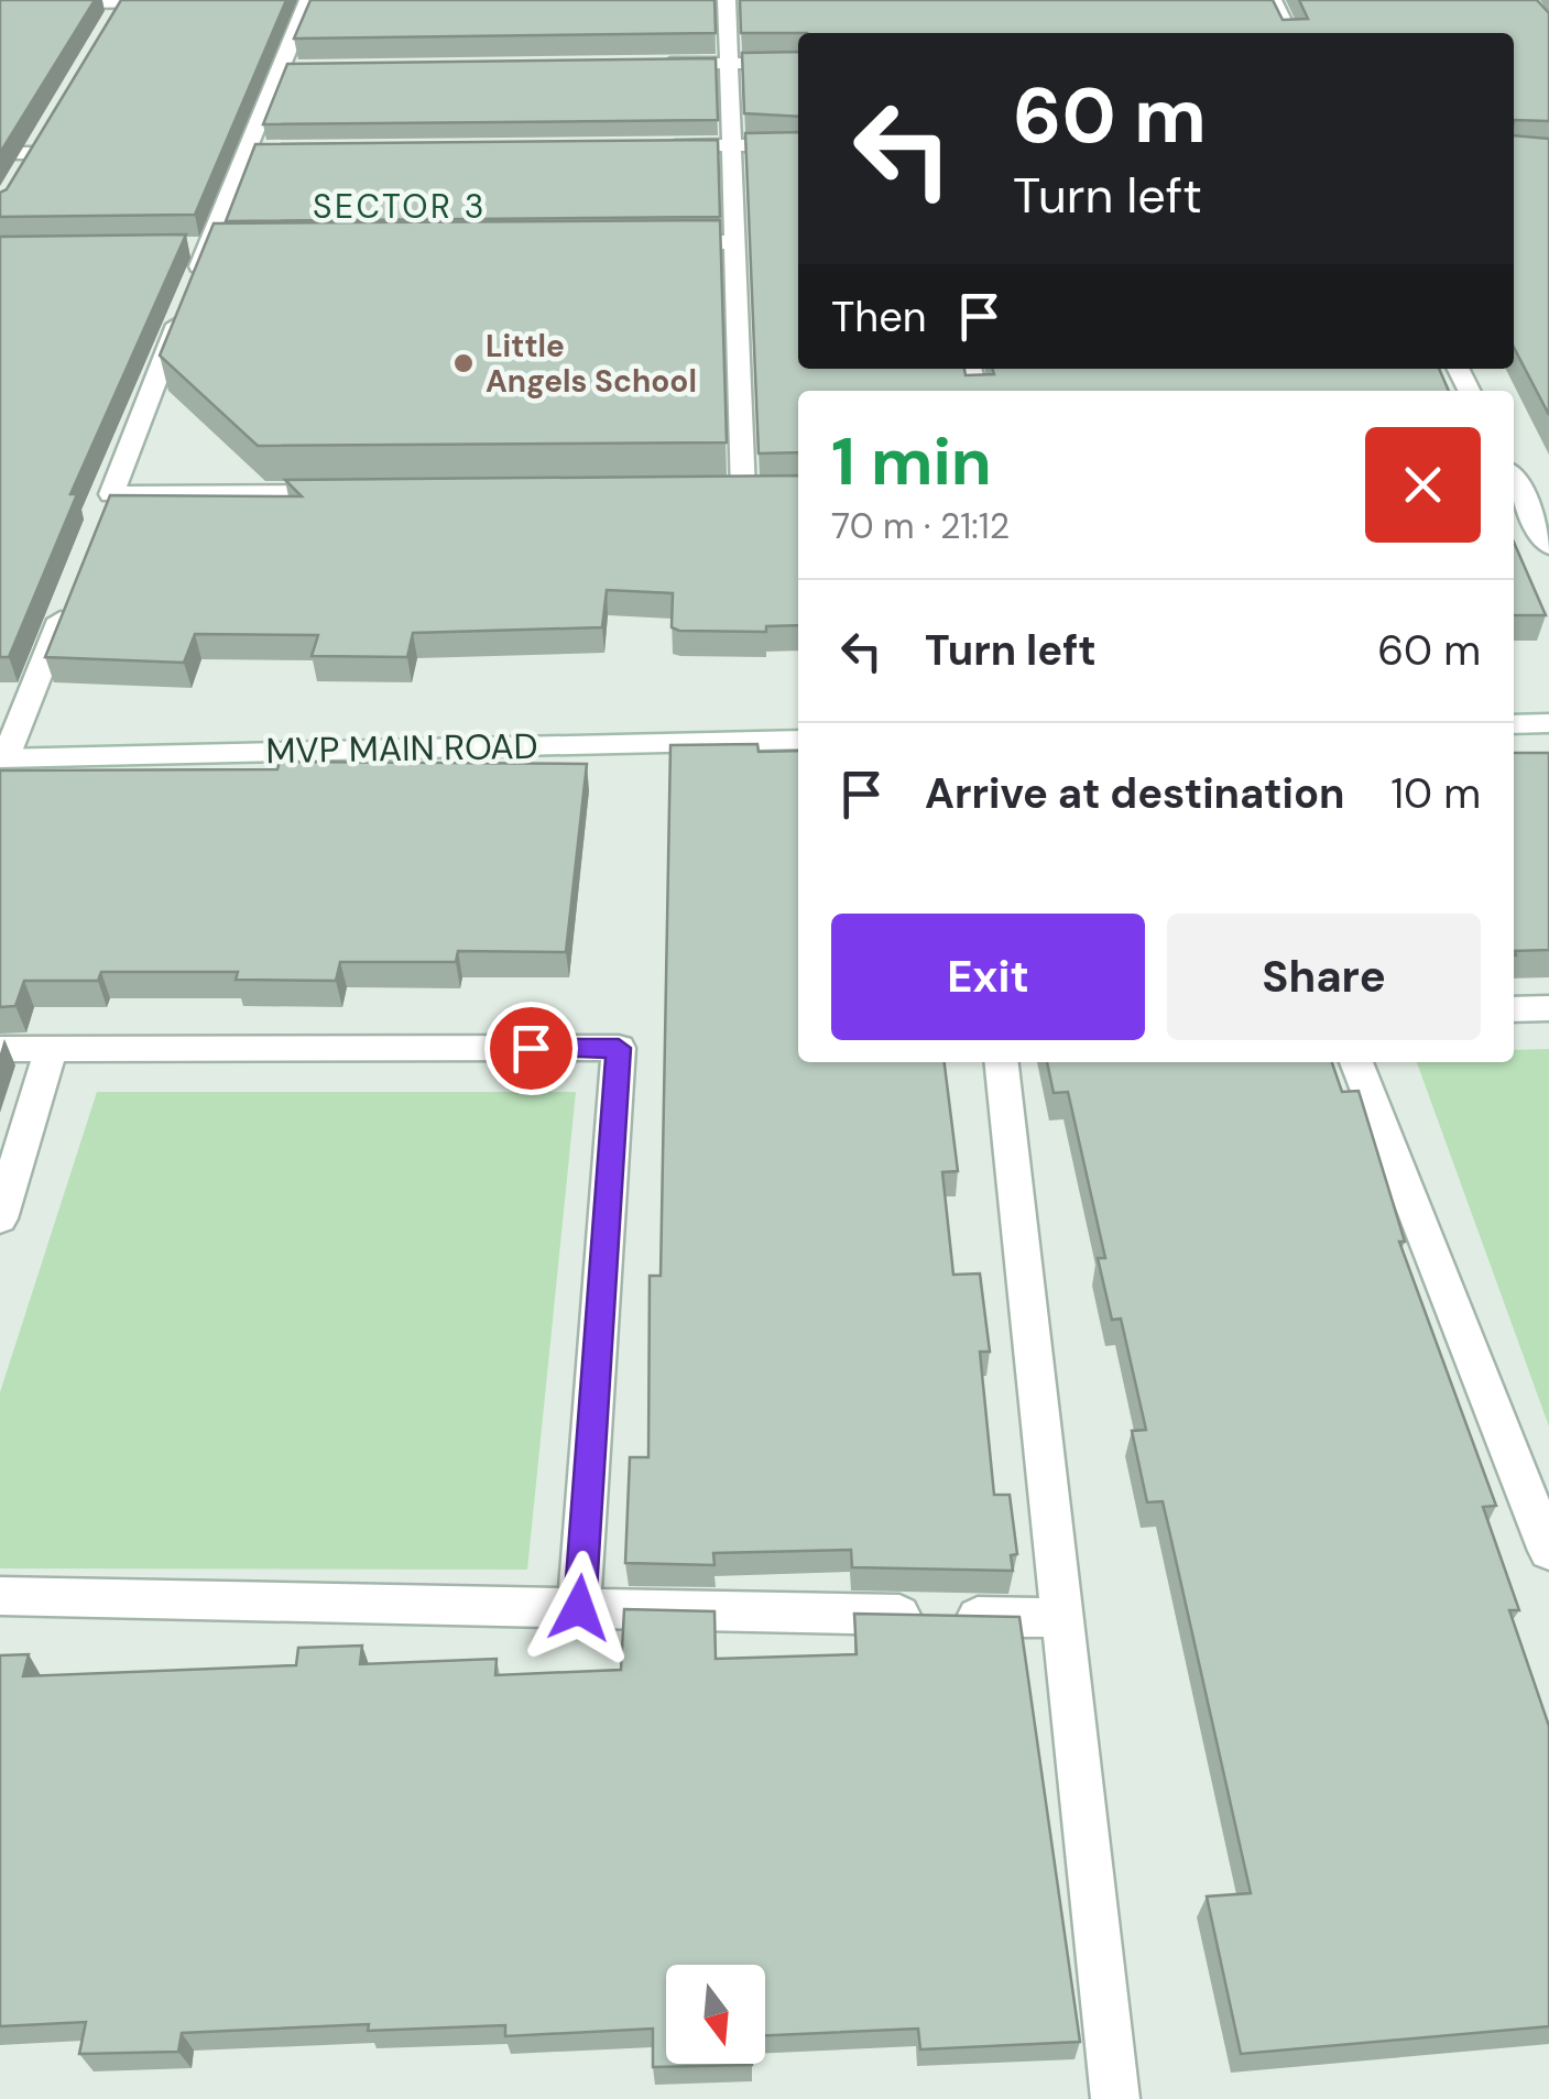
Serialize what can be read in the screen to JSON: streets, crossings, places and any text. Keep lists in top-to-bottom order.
{
  "streets": {
    "street": ["MVP MAIN ROAD"]
  },
  "districts": ["SECTOR 3"],
  "places": ["Little Angels School"],
  "north": "bottom",
  "page": {
    "turn": ["60 m", "Turn left"],
    "then": "Then",
    "heading": ["1 min", "70 m · 21:12"],
    "list": [
      {
        "name": "Turn left",
        "value": "60 m"
      },
      {
        "name": "Arrive at destination",
        "value": "10 m"
      }
    ],
    "buttons": ["Exit", "Share"]
  }
}
